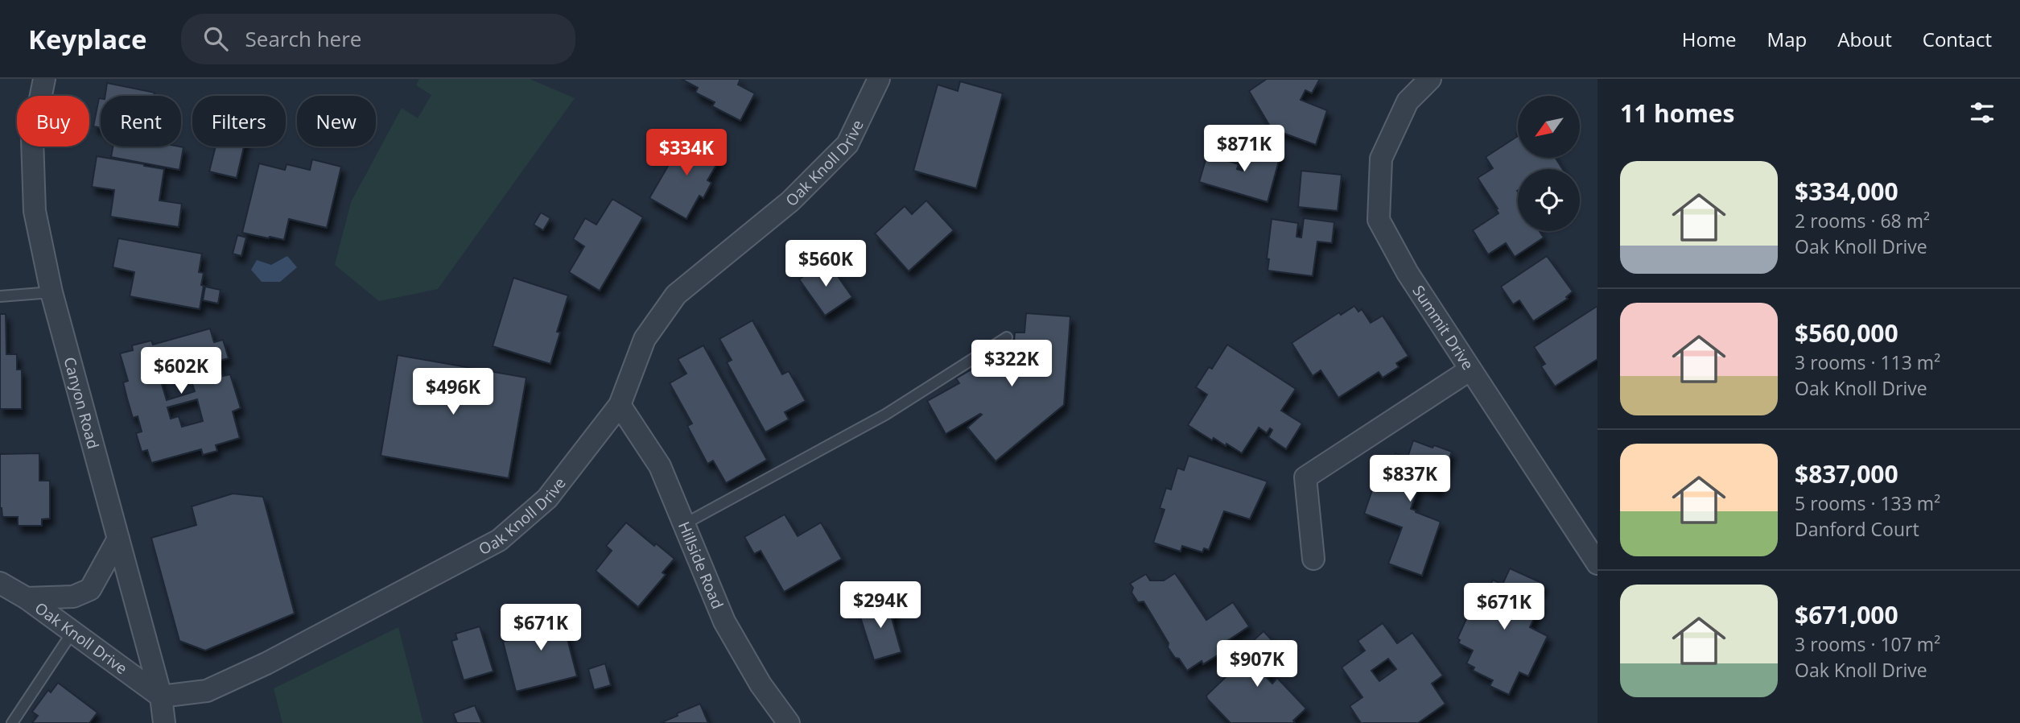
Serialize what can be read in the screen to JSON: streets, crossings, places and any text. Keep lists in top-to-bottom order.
{
  "streets": {
    "street": [
      "Oak Knoll Drive",
      "Summit Drive",
      "Canyon Road",
      "Hillside Road"
    ]
  },
  "crossings": [
    ["Oak Knoll Drive", "Canyon Road"],
    ["Oak Knoll Drive", "Hillside Road"]
  ],
  "north": "bottom left",
  "page": {
    "header": "Keyplace",
    "search": "Search here",
    "nav": [
      "Home",
      "Map",
      "About",
      "Contact"
    ],
    "heading": "11 homes",
    "chip": [
      "Buy",
      "Rent",
      "Filters",
      "New"
    ],
    "price": [
      "$871K",
      "$334K",
      "$560K",
      "$322K",
      "$602K",
      "$496K",
      "$837K",
      "$294K",
      "$671K",
      "$671K",
      "$907K"
    ],
    "list": [
      {
        "name": "$334,000",
        "note": "2 rooms · 68 m² · Oak Knoll Drive"
      },
      {
        "name": "$560,000",
        "note": "3 rooms · 113 m² · Oak Knoll Drive"
      },
      {
        "name": "$837,000",
        "note": "5 rooms · 133 m² · Danford Court"
      },
      {
        "name": "$671,000",
        "note": "3 rooms · 107 m² · Oak Knoll Drive"
      }
    ]
  }
}
